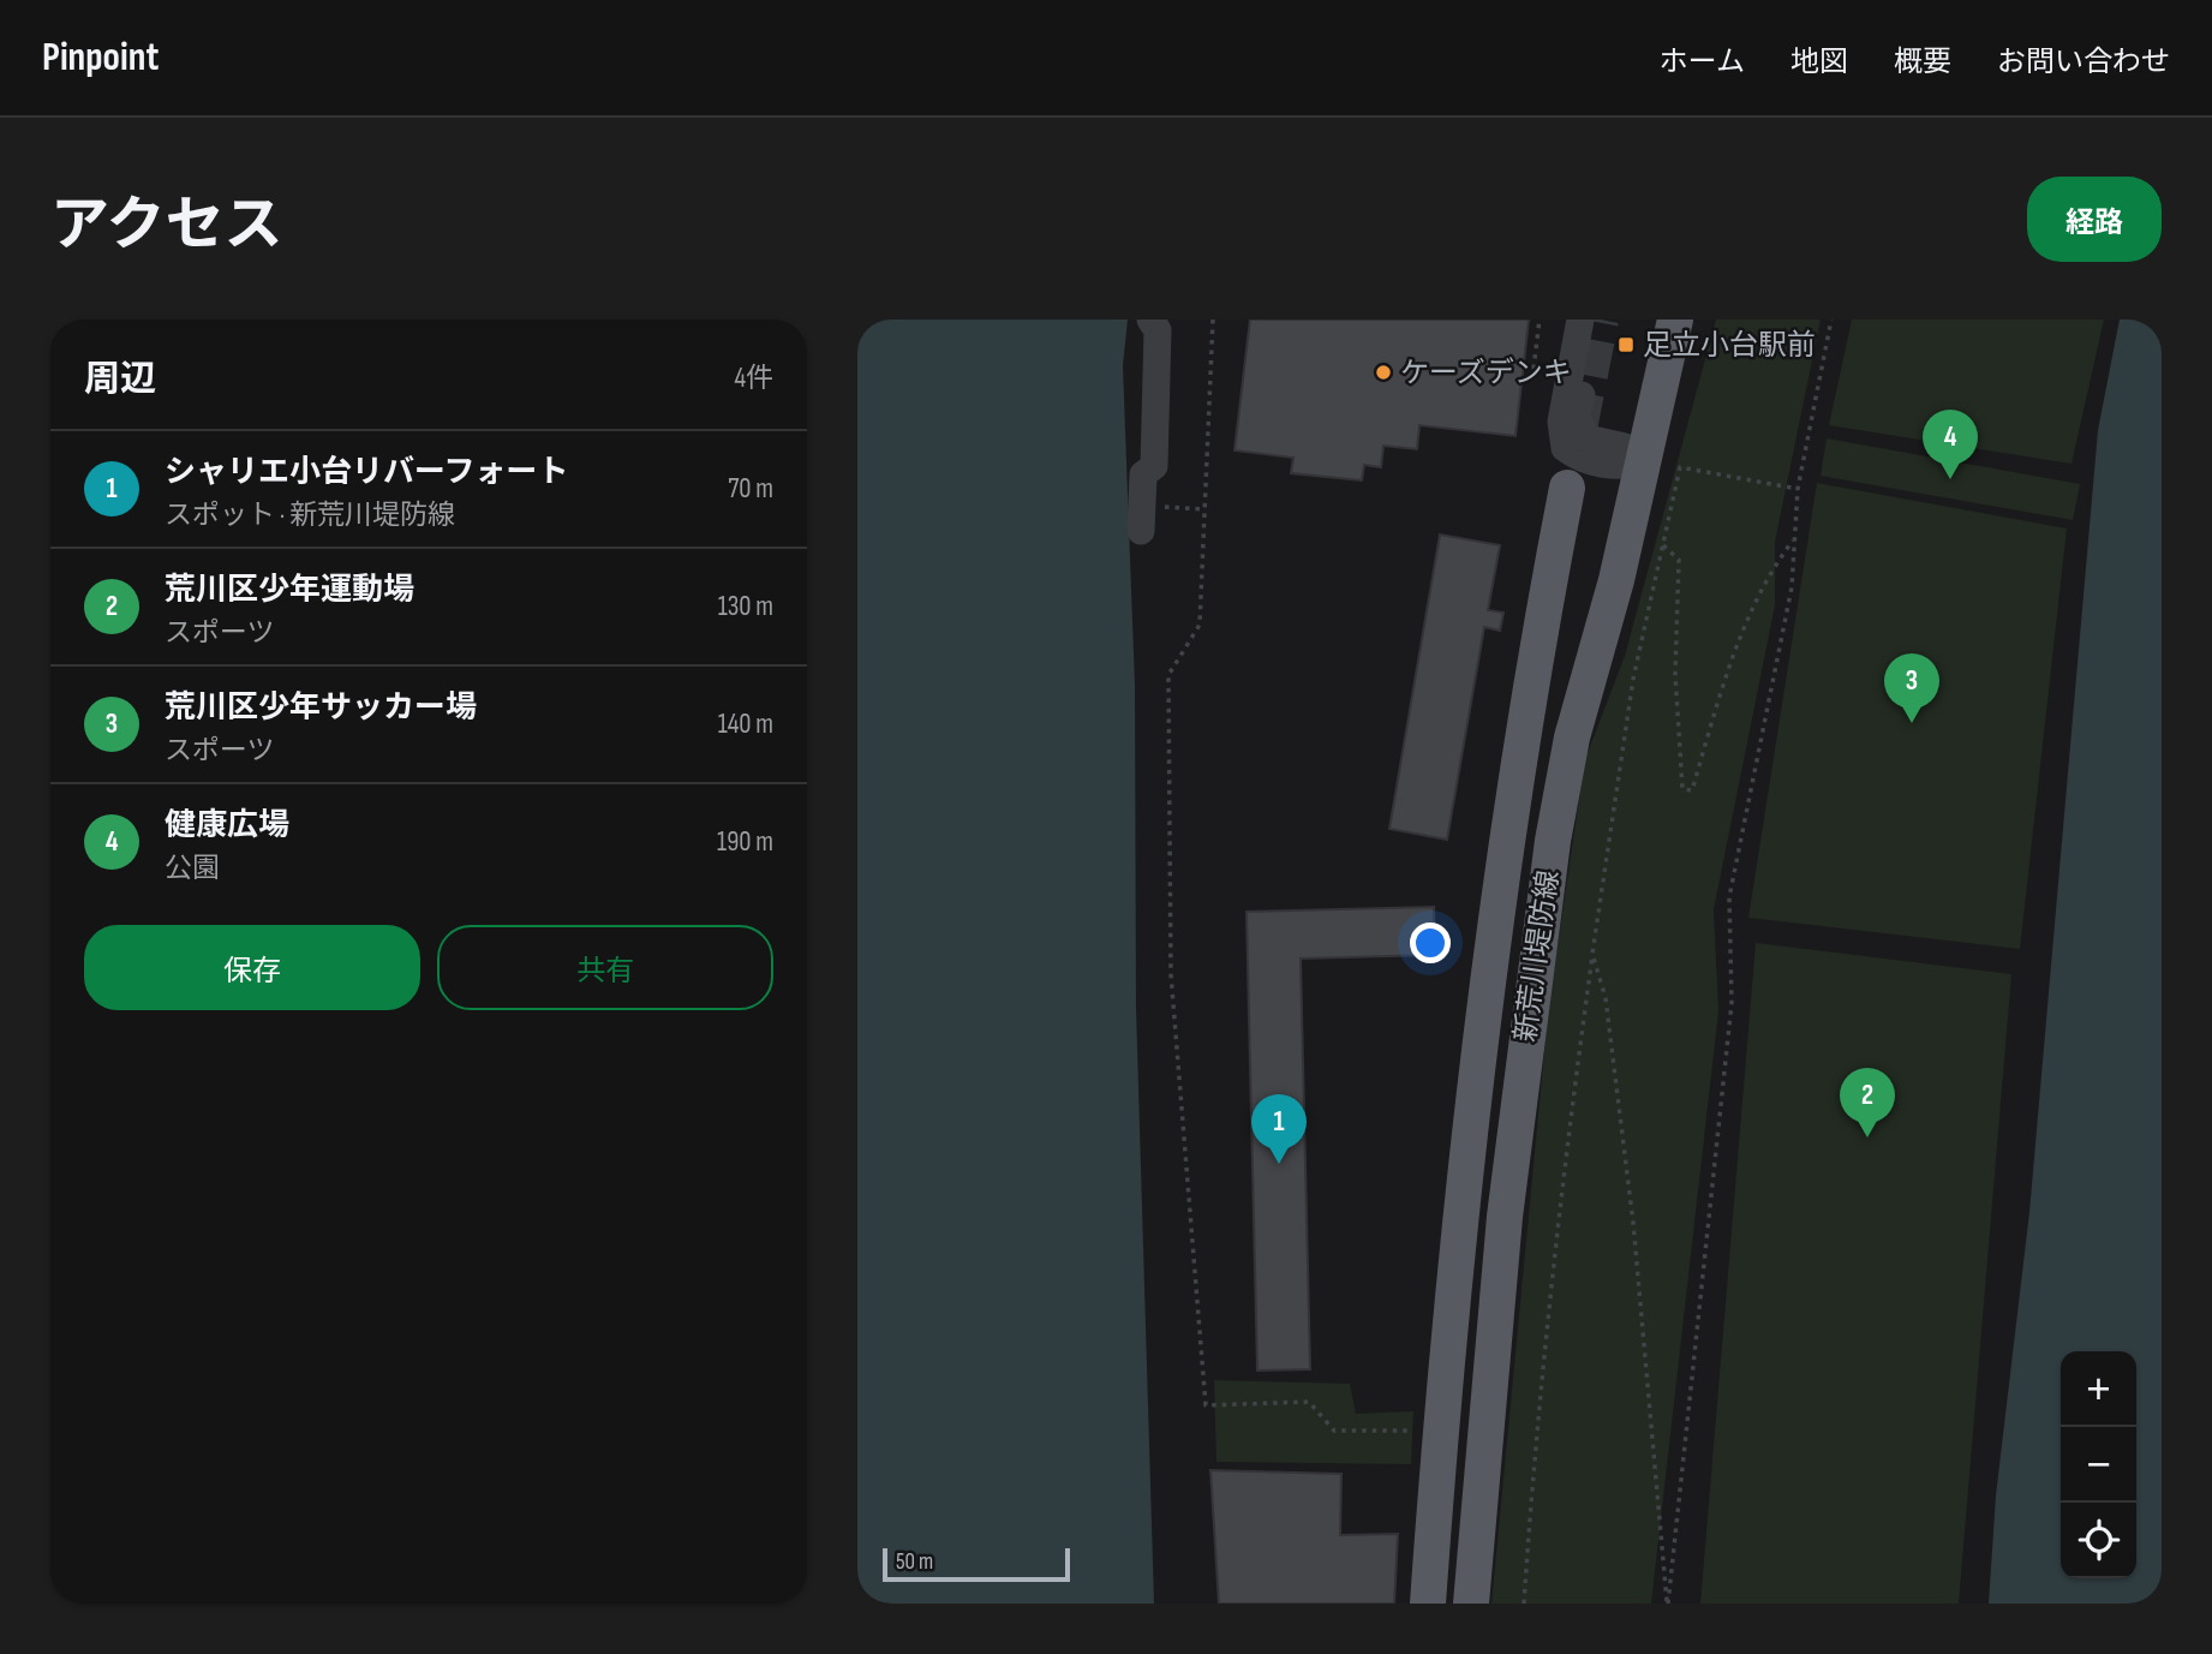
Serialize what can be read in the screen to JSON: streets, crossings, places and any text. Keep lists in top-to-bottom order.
{
  "streets": {
    "main road": ["新荒川堤防線"]
  },
  "places": {
    "transit": ["足立小台駅前"],
    "other": ["ケーズデンキ"]
  },
  "scale_bar": "50 m",
  "page": {
    "header": "Pinpoint",
    "nav": [
      "ホーム",
      "地図",
      "概要",
      "お問い合わせ"
    ],
    "title": "アクセス",
    "buttons": [
      "経路",
      ["保存", "共有"]
    ],
    "heading": ["周辺", "4件"],
    "pins": [
      "4",
      "3",
      "2",
      "1"
    ],
    "list": [
      {
        "mark": "1",
        "name": "シャリエ小台リバーフォート",
        "note": "スポット · 新荒川堤防線",
        "value": "70 m"
      },
      {
        "mark": "2",
        "name": "荒川区少年運動場",
        "note": "スポーツ",
        "value": "130 m"
      },
      {
        "mark": "3",
        "name": "荒川区少年サッカー場",
        "note": "スポーツ",
        "value": "140 m"
      },
      {
        "mark": "4",
        "name": "健康広場",
        "note": "公園",
        "value": "190 m"
      }
    ],
    "map_buttons": ["+", "−"],
    "scale": "50 m"
  }
}
